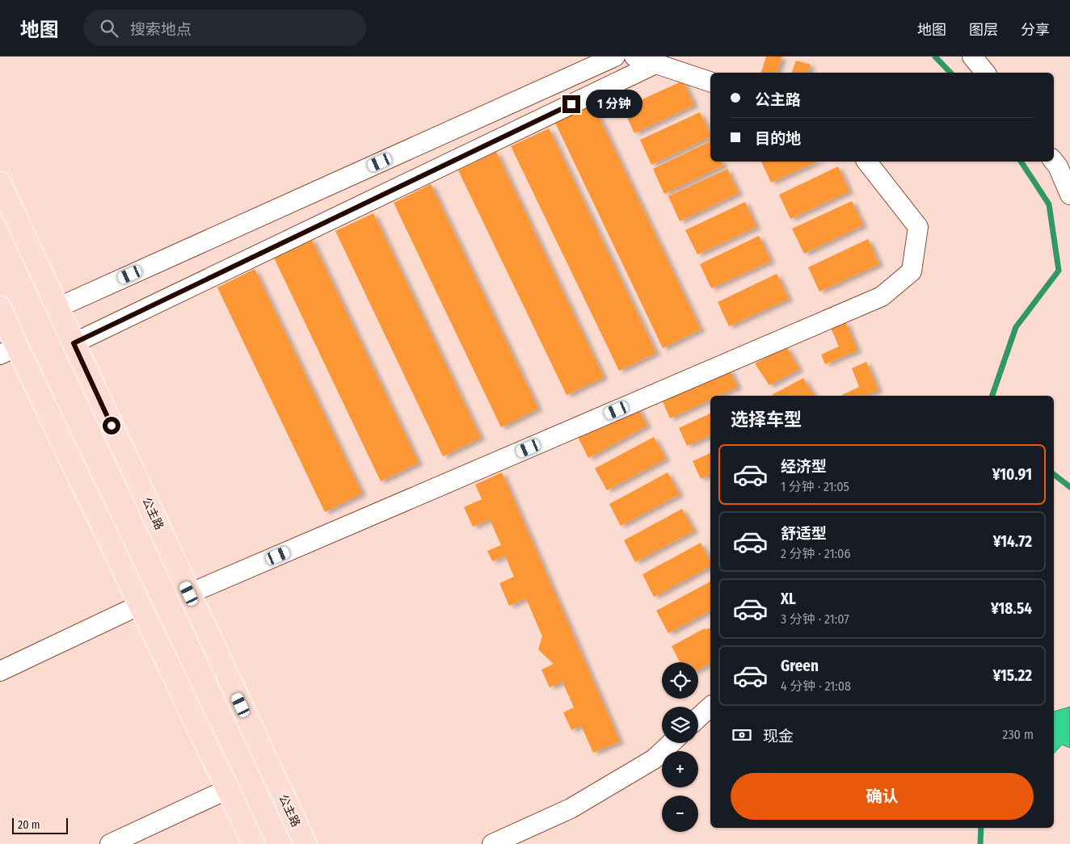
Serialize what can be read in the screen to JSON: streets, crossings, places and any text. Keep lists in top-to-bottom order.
{
  "streets": {
    "main road": ["公主路"]
  },
  "scale_bar": "20 m",
  "page": {
    "header": "地图",
    "search": "搜索地点",
    "nav": ["地图", "图层", "分享"],
    "banner": ["公主路", "目的地"],
    "bubble": "1 分钟",
    "heading": "选择车型",
    "list": [
      {
        "name": "经济型",
        "note": "1 分钟 · 21:05",
        "value": "¥10.91"
      },
      {
        "name": "舒适型",
        "note": "2 分钟 · 21:06",
        "value": "¥14.72"
      },
      {
        "name": "XL",
        "note": "3 分钟 · 21:07",
        "value": "¥18.54"
      },
      {
        "name": "Green",
        "note": "4 分钟 · 21:08",
        "value": "¥15.22"
      }
    ],
    "map_buttons": ["+", "−"],
    "pay": ["现金", "230 m"],
    "buttons": "确认",
    "scale": "20 m"
  }
}
